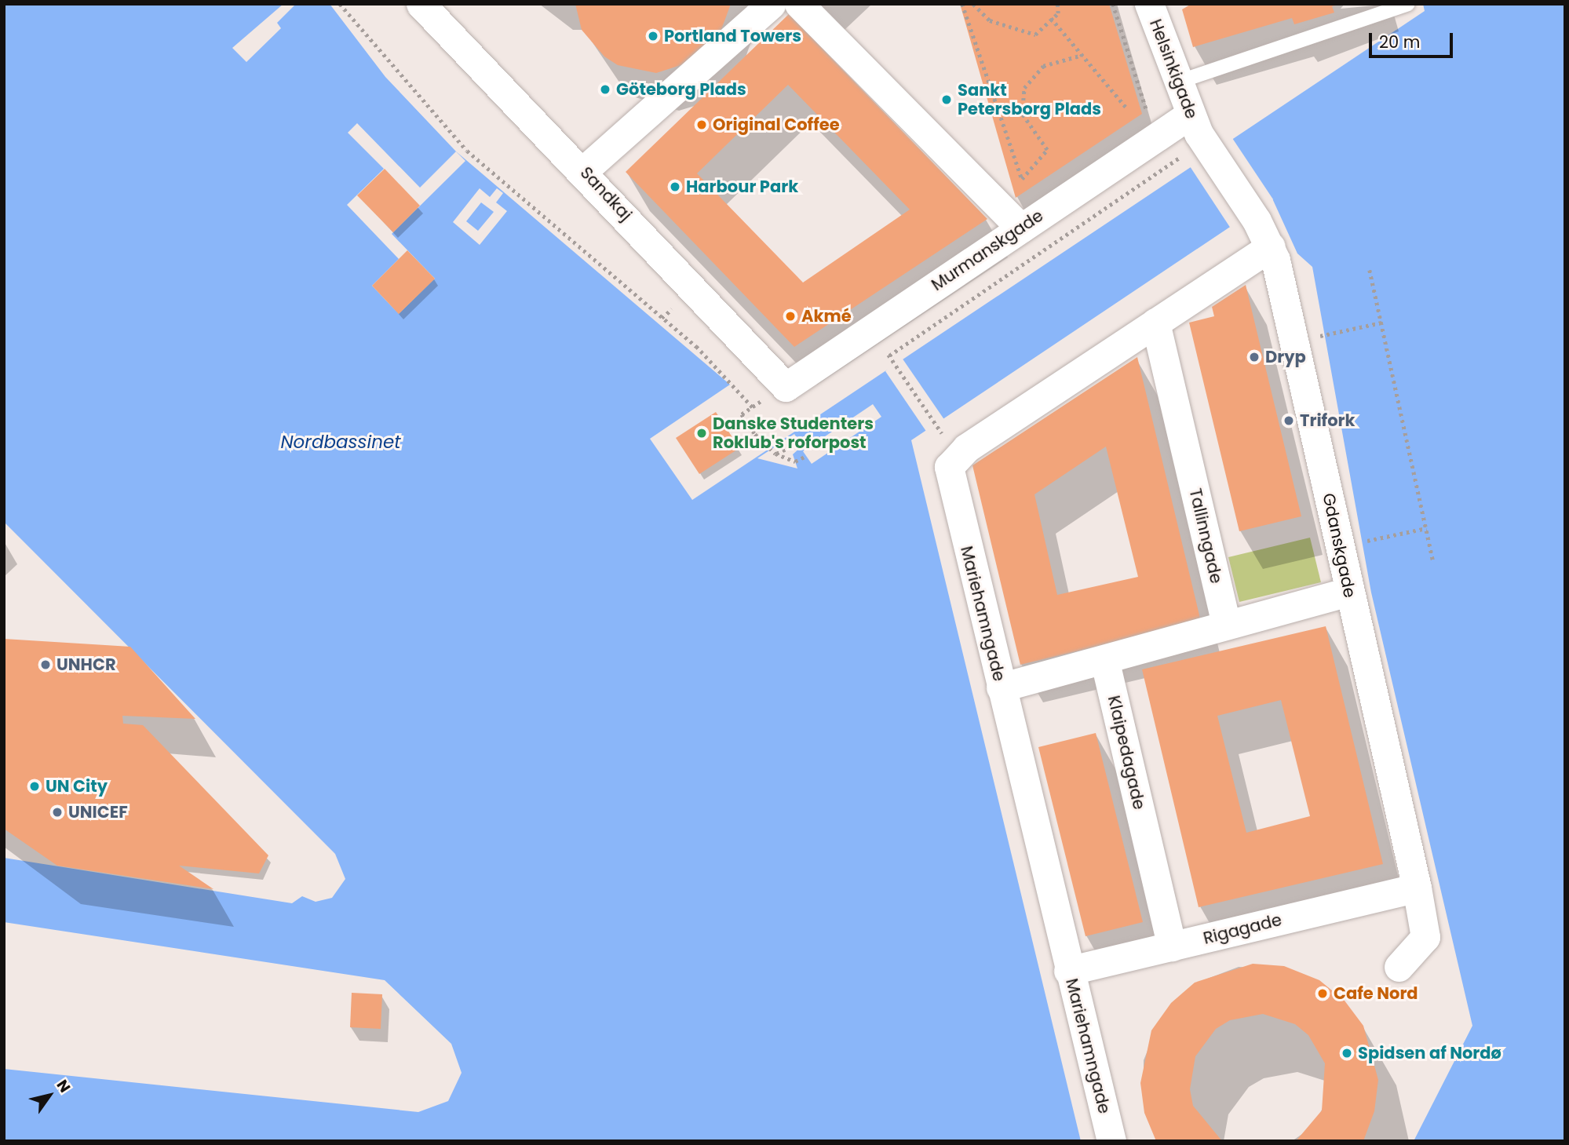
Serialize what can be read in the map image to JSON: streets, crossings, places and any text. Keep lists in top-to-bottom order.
{
  "streets": {
    "street": [
      "Helsinkigade",
      "Sandkaj",
      "Murmanskgade",
      "Tallinngade",
      "Gdanskgade",
      "Mariehamngade",
      "Klaipedagade",
      "Rigagade"
    ]
  },
  "crossings": [
    ["Helsinkigade", "Murmanskgade"],
    ["Helsinkigade", "Gdanskgade"],
    ["Sandkaj", "Murmanskgade"],
    ["Murmanskgade", "Gdanskgade"],
    ["Tallinngade", "Mariehamngade"],
    ["Gdanskgade", "Mariehamngade"],
    ["Gdanskgade", "Rigagade"],
    ["Mariehamngade", "Rigagade"],
    ["Klaipedagade", "Rigagade"]
  ],
  "water": ["Nordbassinet"],
  "places": [
    "Portland Towers",
    "Göteborg Plads",
    "Sankt Petersborg Plads",
    "Original Coffee",
    "Harbour Park",
    "Akmé",
    "Dryp",
    "Trifork",
    "Danske Studenters Roklub's roforpost",
    "UNHCR",
    "UN City",
    "UNICEF",
    "Cafe Nord",
    "Spidsen af Nordø"
  ],
  "scale_bar": "20 m",
  "north": "top right"
}
